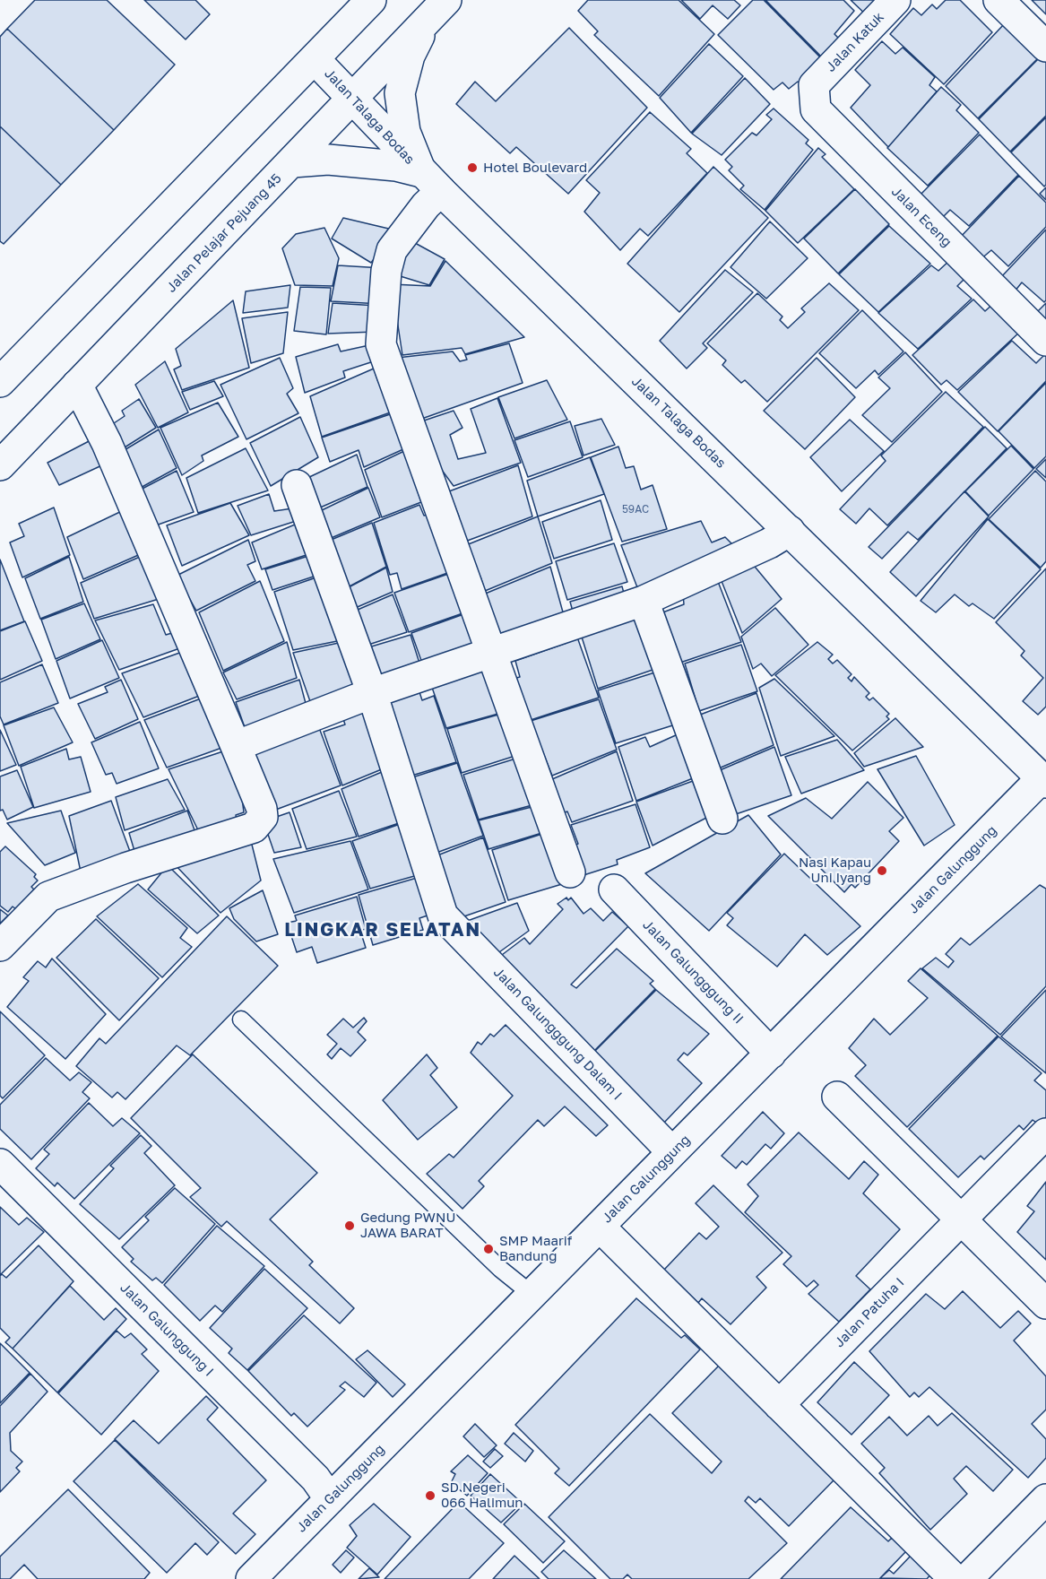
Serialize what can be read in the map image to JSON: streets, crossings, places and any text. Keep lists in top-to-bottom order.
{
  "streets": {
    "street": [
      "Jalan Katuk",
      "Jalan Talaga Bodas",
      "Jalan Eceng",
      "Jalan Pelajar Pejuang 45",
      "Jalan Galunggung",
      "Jalan Galungggung II",
      "Jalan Galungggung Dalam I",
      "Jalan Patuha I",
      "Jalan Galunggung I"
    ]
  },
  "crossings": [
    ["Jalan Katuk", "Jalan Eceng"],
    ["Jalan Talaga Bodas", "Jalan Pelajar Pejuang 45"],
    ["Jalan Talaga Bodas", "Jalan Galunggung"],
    ["Jalan Galunggung", "Jalan Galungggung II"],
    ["Jalan Galunggung", "Jalan Galungggung Dalam I"],
    ["Jalan Galunggung", "Jalan Galunggung I"]
  ],
  "districts": ["LINGKAR SELATAN"],
  "places": [
    "Hotel Boulevard",
    "Nasi Kapau Uni Iyang",
    "Gedung PWNU JAWA BARAT",
    "SMP Maarif Bandung",
    "SD Negeri 066 Halimun"
  ],
  "house_numbers": ["59AC"]
}
